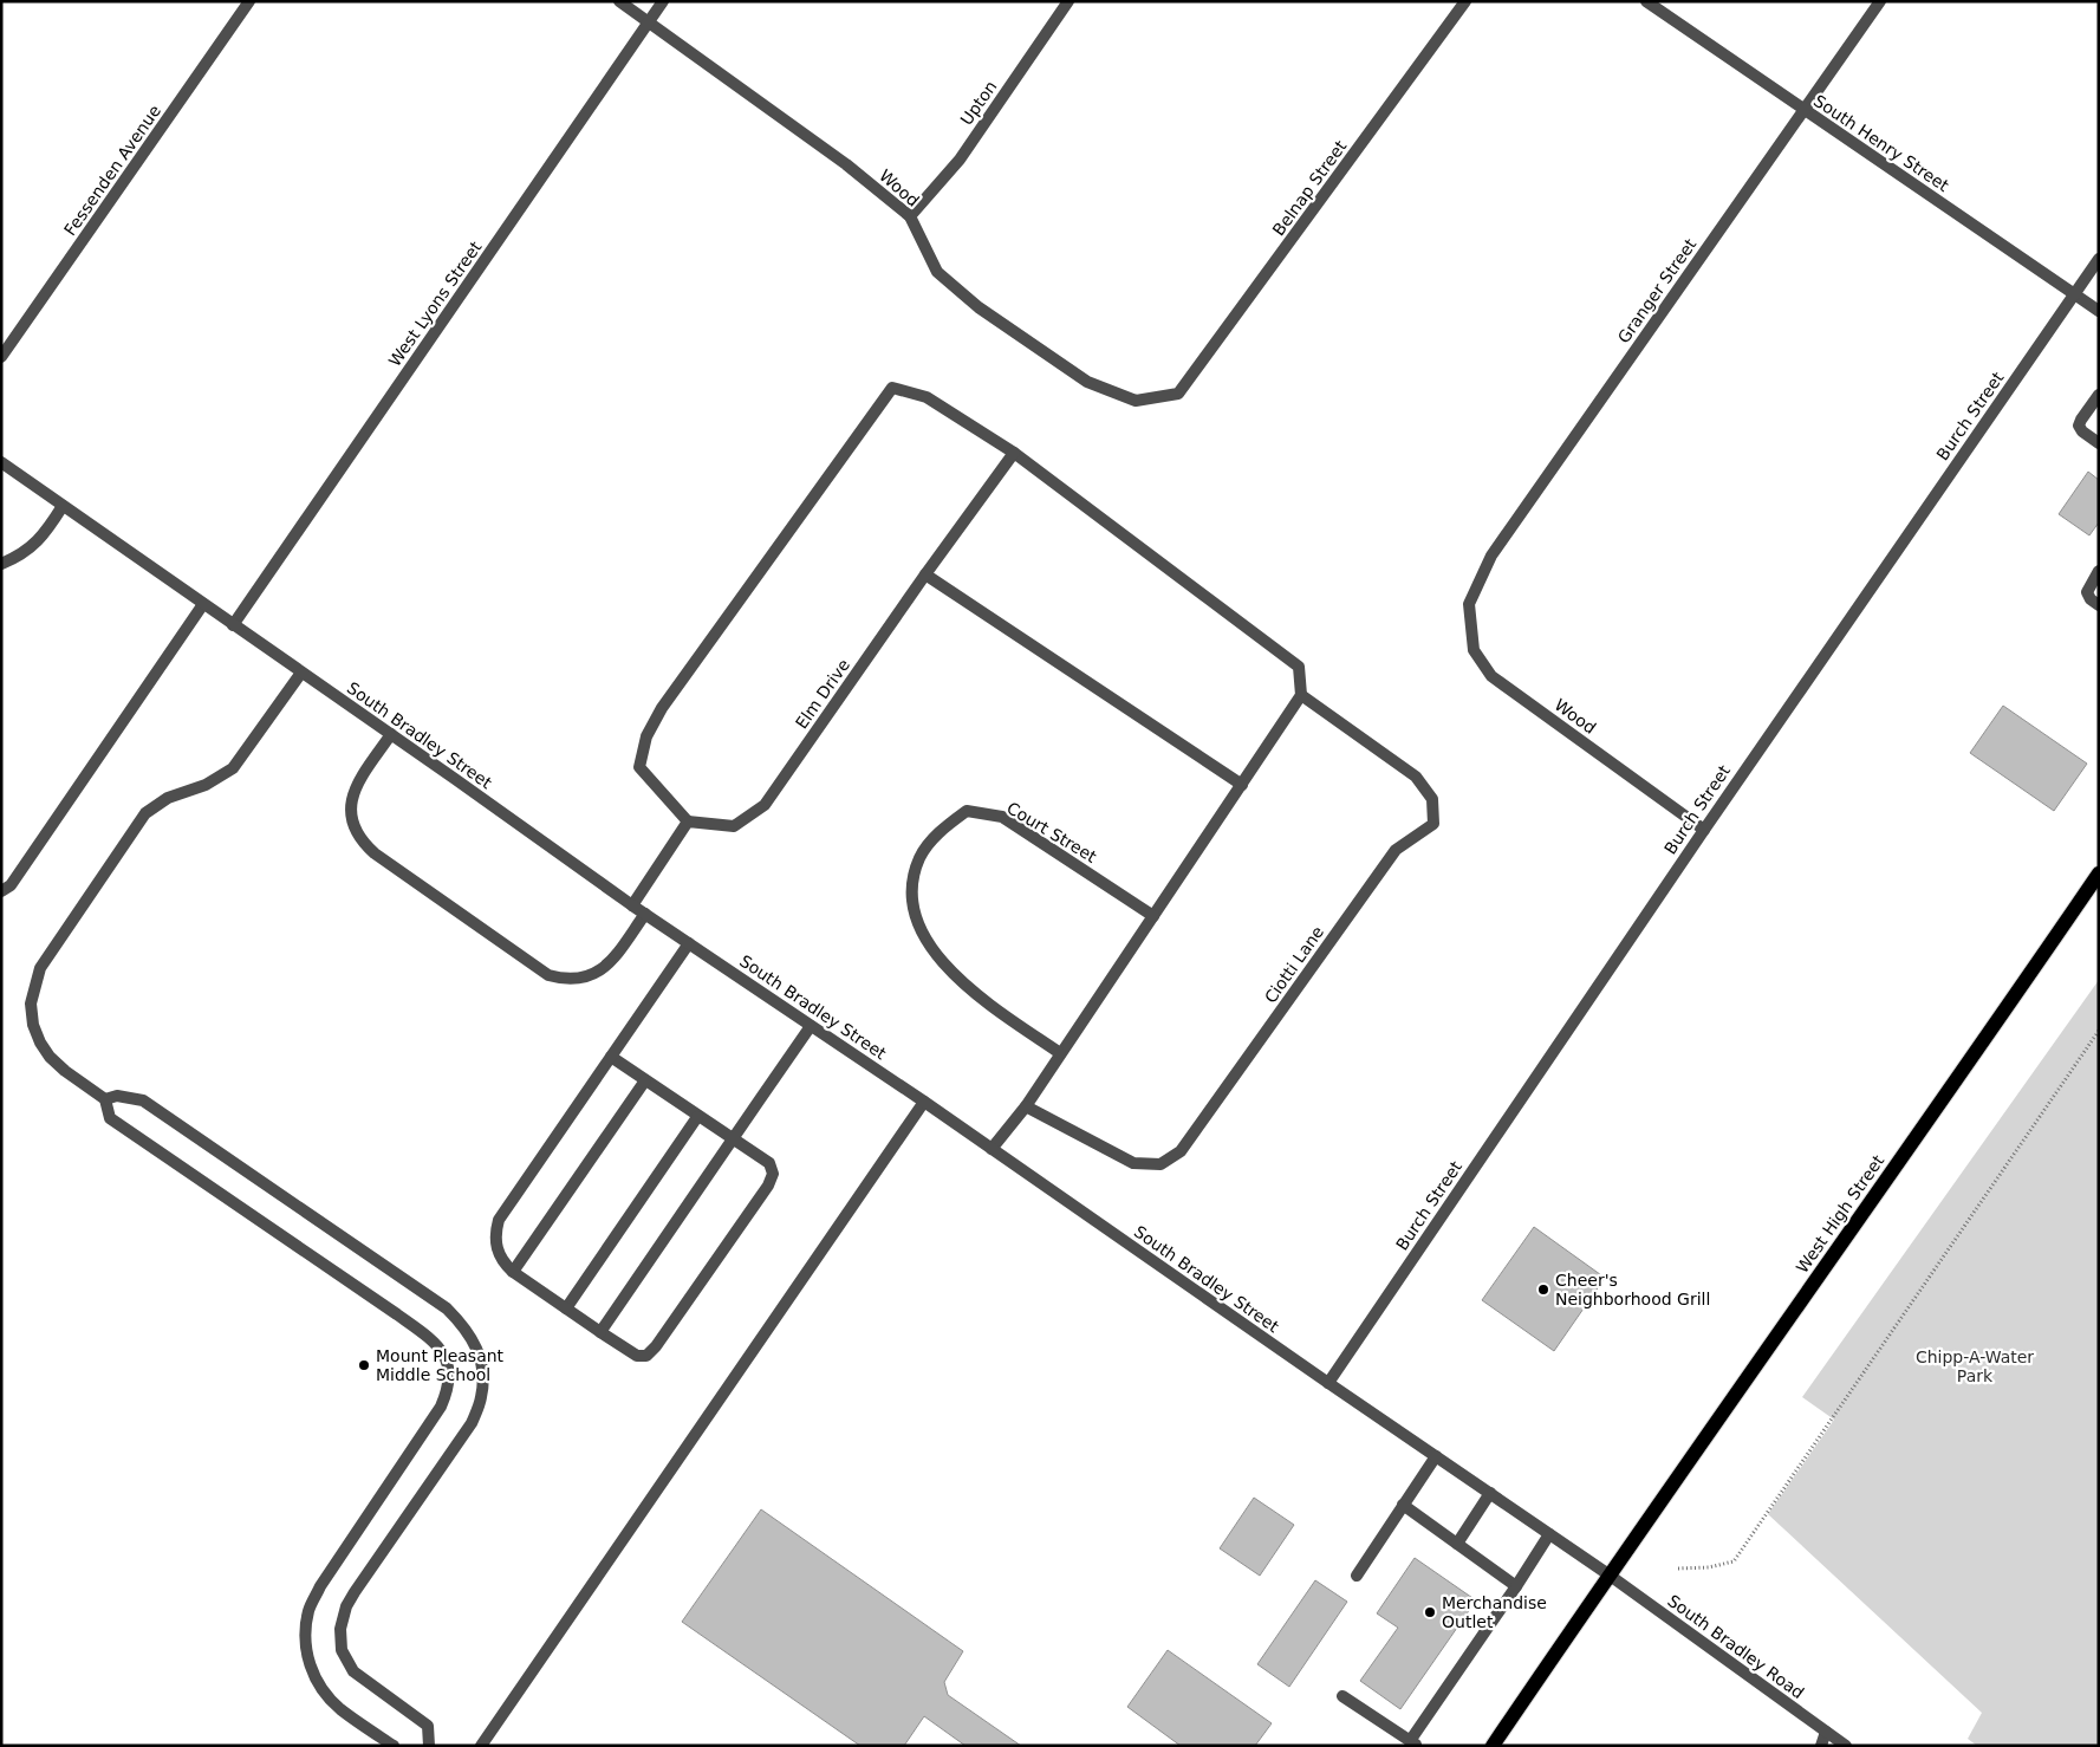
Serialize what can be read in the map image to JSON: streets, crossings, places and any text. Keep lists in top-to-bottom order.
{
  "streets": {
    "main road": ["West High Street"],
    "street": [
      "Upton",
      "South Henry Street",
      "Fessenden Avenue",
      "Wood",
      "Belnap Street",
      "Granger Street",
      "West Lyons Street",
      "Burch Street",
      "Elm Drive",
      "South Bradley Street",
      "Court Street",
      "Ciotti Lane",
      "South Bradley Road"
    ]
  },
  "crossings": [
    ["Upton", "Wood"],
    ["South Henry Street", "Granger Street"],
    ["South Henry Street", "Burch Street"],
    ["Wood", "Belnap Street"],
    ["Wood", "Granger Street"],
    ["Wood", "West Lyons Street"],
    ["Wood", "Burch Street"],
    ["West Lyons Street", "South Bradley Street"],
    ["Burch Street", "South Bradley Street"],
    ["South Bradley Street", "West High Street"],
    ["South Bradley Street", "South Bradley Road"],
    ["West High Street", "South Bradley Road"]
  ],
  "parks": ["Chipp-A-Water Park"],
  "places": ["Cheer's Neighborhood Grill", "Mount Pleasant Middle School", "Merchandise Outlet"]
}
